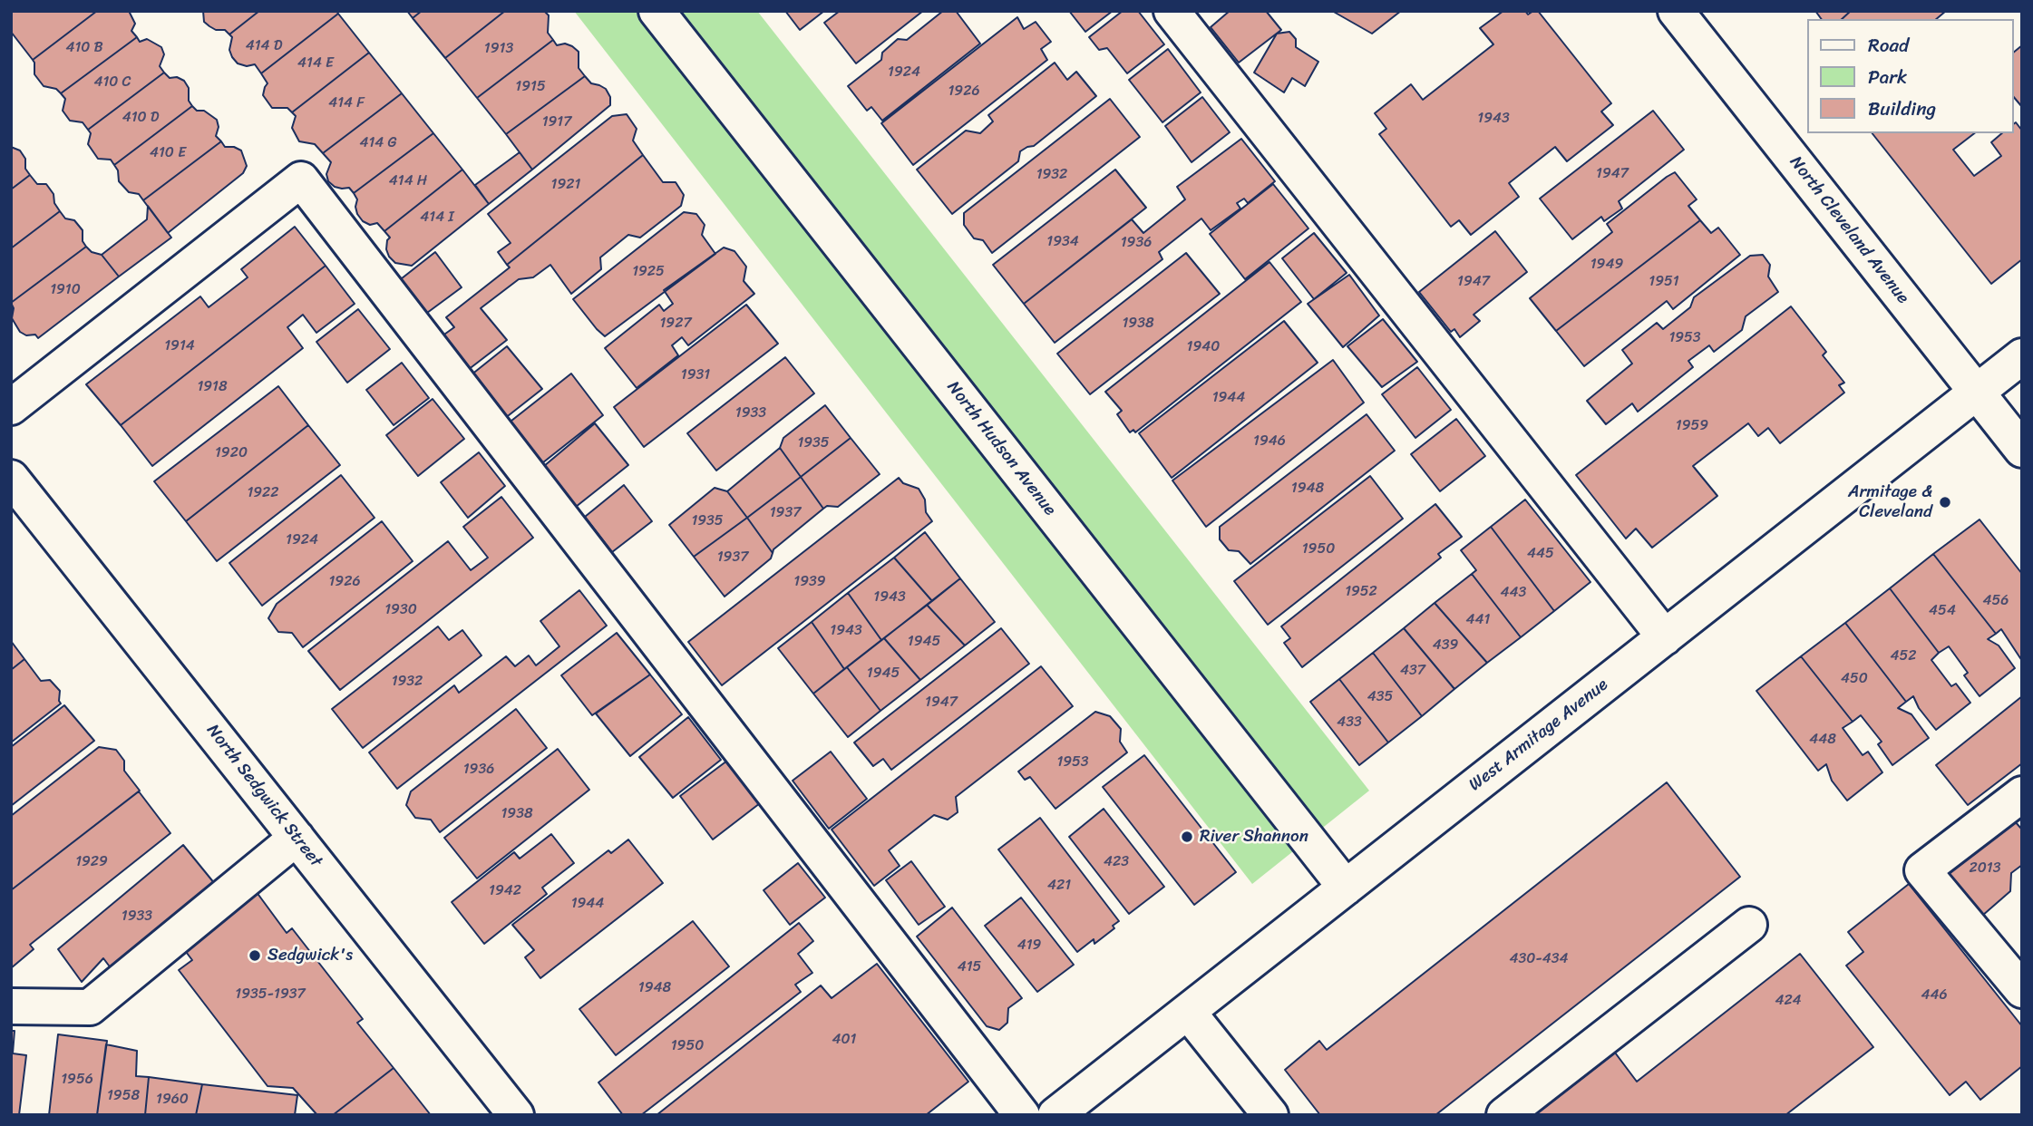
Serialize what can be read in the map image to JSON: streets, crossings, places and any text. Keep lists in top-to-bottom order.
{
  "streets": {
    "street": [
      "North Cleveland Avenue",
      "North Hudson Avenue",
      "West Armitage Avenue",
      "North Sedgwick Street"
    ]
  },
  "crossings": [
    ["North Cleveland Avenue", "West Armitage Avenue"],
    ["North Hudson Avenue", "West Armitage Avenue"]
  ],
  "places": ["Armitage & Cleveland", "River Shannon", "Sedgwick's"],
  "house_numbers": [
    "414 D",
    "410 B",
    "1913",
    "414 E",
    "1924",
    "410 C",
    "1915",
    "1926",
    "414 F",
    "410 D",
    "1943",
    "1917",
    "414 G",
    "410 E",
    "1947",
    "1932",
    "414 H",
    "1921",
    "414 I",
    "1934",
    "1936",
    "1949",
    "1925",
    "1947",
    "1951",
    "1910",
    "1927",
    "1938",
    "1953",
    "1914",
    "1940",
    "1931",
    "1918",
    "1944",
    "1933",
    "1959",
    "1946",
    "1935",
    "1920",
    "1948",
    "1922",
    "1937",
    "1935",
    "1924",
    "1950",
    "445",
    "1937",
    "1926",
    "1939",
    "1952",
    "443",
    "1943",
    "456",
    "1930",
    "454",
    "441",
    "1943",
    "1945",
    "439",
    "452",
    "437",
    "1945",
    "450",
    "1932",
    "435",
    "1947",
    "433",
    "448",
    "1953",
    "1936",
    "1938",
    "1929",
    "423",
    "2013",
    "421",
    "1942",
    "1944",
    "1933",
    "419",
    "430-434",
    "415",
    "1948",
    "1935-1937",
    "446",
    "424",
    "401",
    "1950",
    "1956",
    "1958",
    "1960"
  ],
  "legend": ["Road", "Park", "Building"]
}
